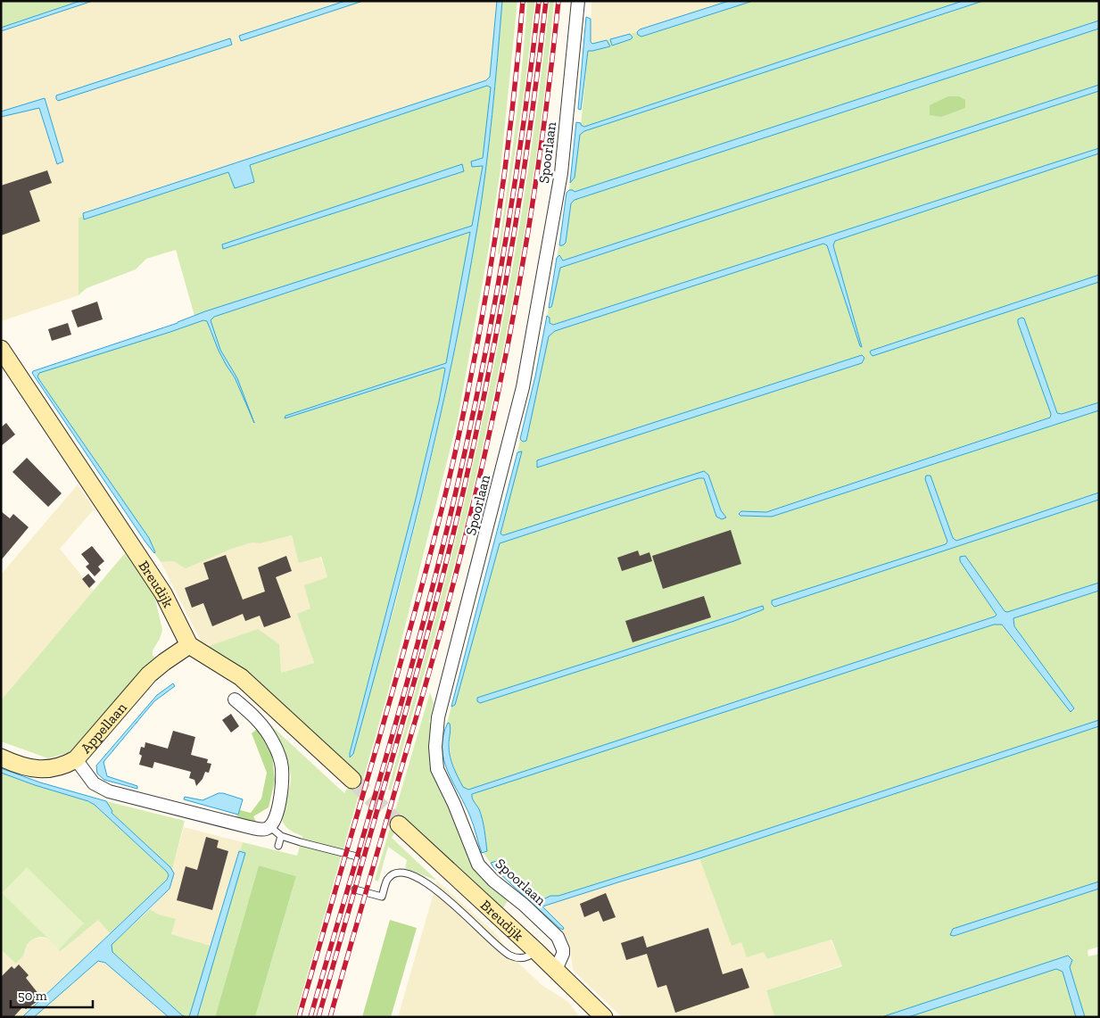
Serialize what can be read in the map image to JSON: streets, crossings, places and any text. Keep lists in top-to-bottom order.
{
  "streets": {
    "street": ["Spoorlaan", "Breudijk", "Appellaan"]
  },
  "crossings": [
    ["Spoorlaan", "Breudijk"],
    ["Breudijk", "Appellaan"]
  ],
  "scale_bar": "50 m"
}
